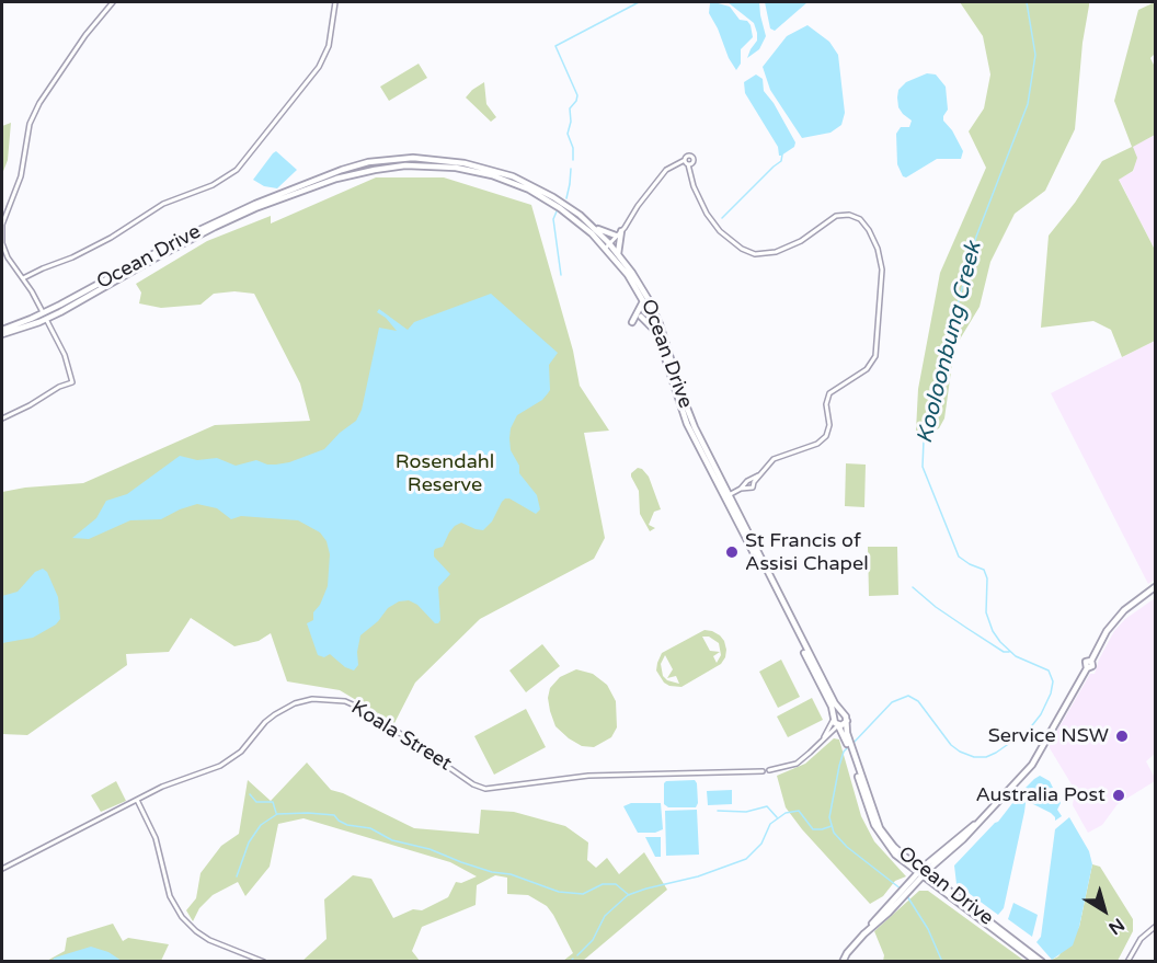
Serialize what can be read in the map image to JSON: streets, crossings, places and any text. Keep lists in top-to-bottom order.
{
  "streets": {
    "main road": ["Ocean Drive"],
    "street": ["Koala Street"]
  },
  "water": ["Kooloonbung Creek"],
  "parks": ["Rosendahl Reserve"],
  "places": ["St Francis of Assisi Chapel", "Service NSW", "Australia Post"],
  "north": "bottom right"
}
